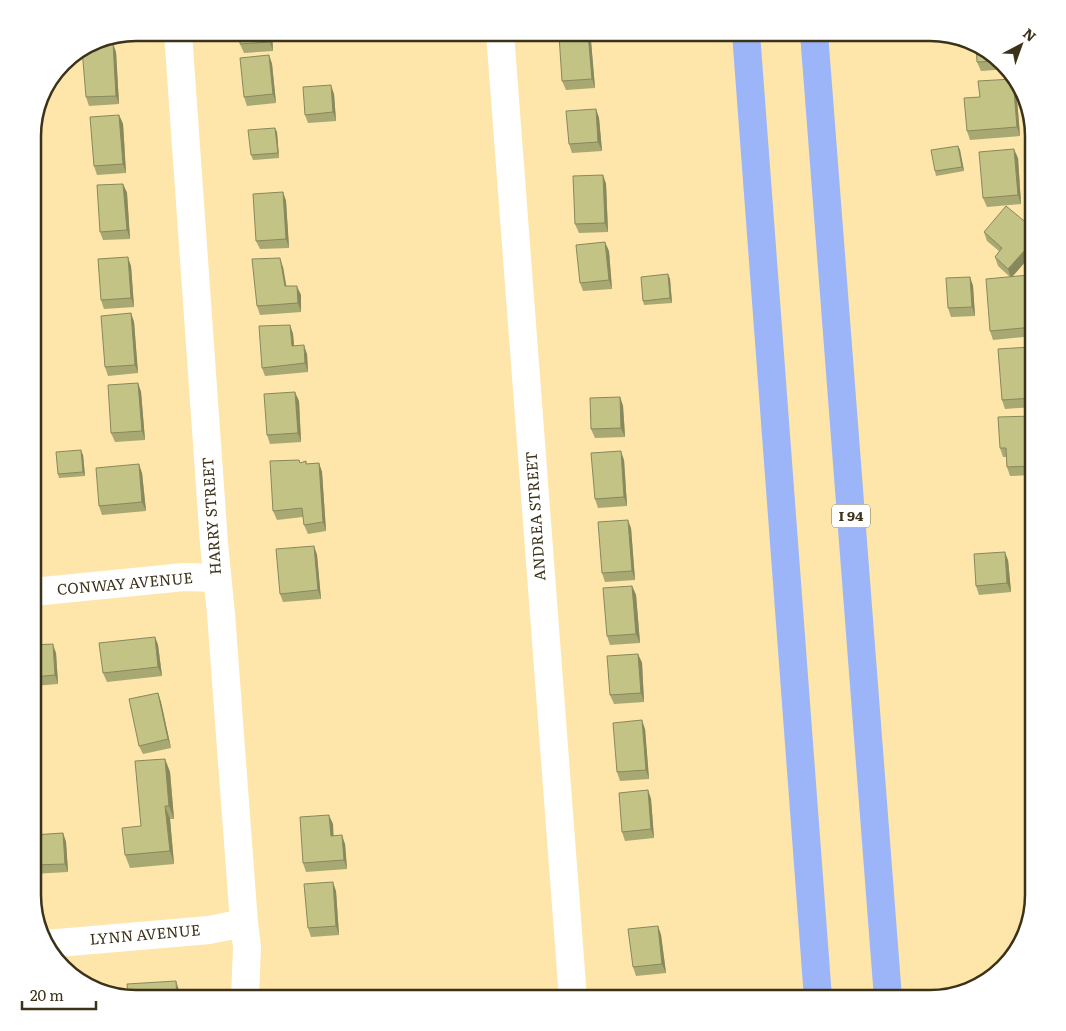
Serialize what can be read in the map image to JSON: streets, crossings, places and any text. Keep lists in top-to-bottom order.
{
  "streets": {
    "highway": ["I 94"],
    "street": [
      "HARRY STREET",
      "ANDREA STREET",
      "CONWAY AVENUE",
      "LYNN AVENUE"
    ]
  },
  "crossings": [
    ["HARRY STREET", "CONWAY AVENUE"],
    ["HARRY STREET", "LYNN AVENUE"]
  ],
  "scale_bar": "20 m",
  "north": "top right"
}
